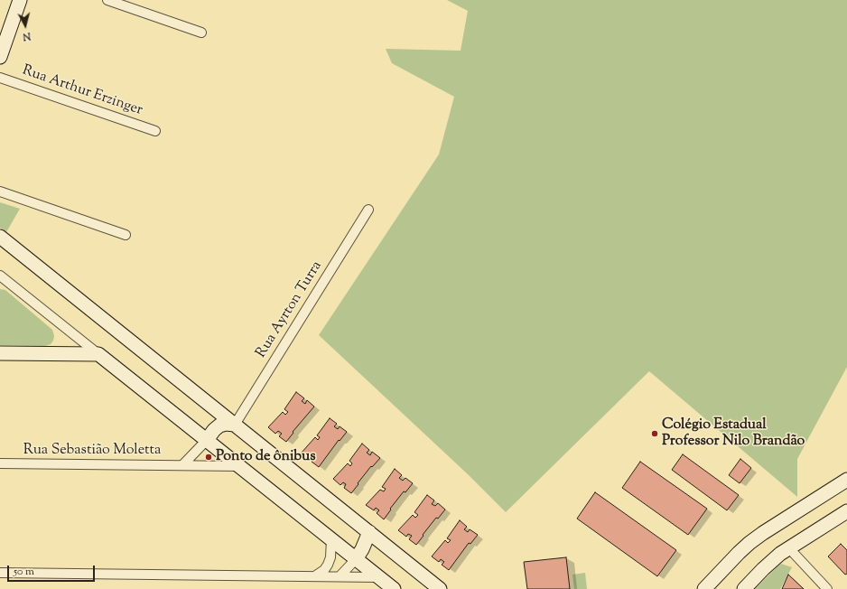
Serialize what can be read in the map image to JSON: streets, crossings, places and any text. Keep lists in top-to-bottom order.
{
  "streets": {
    "street": ["Rua Arthur Erzinger", "Rua Ayrton Turra", "Rua Sebastião Moletta"]
  },
  "places": ["Colégio Estadual Professor Nilo Brandão", "Ponto de ônibus"],
  "scale_bar": "50 m",
  "north": "bottom"
}
